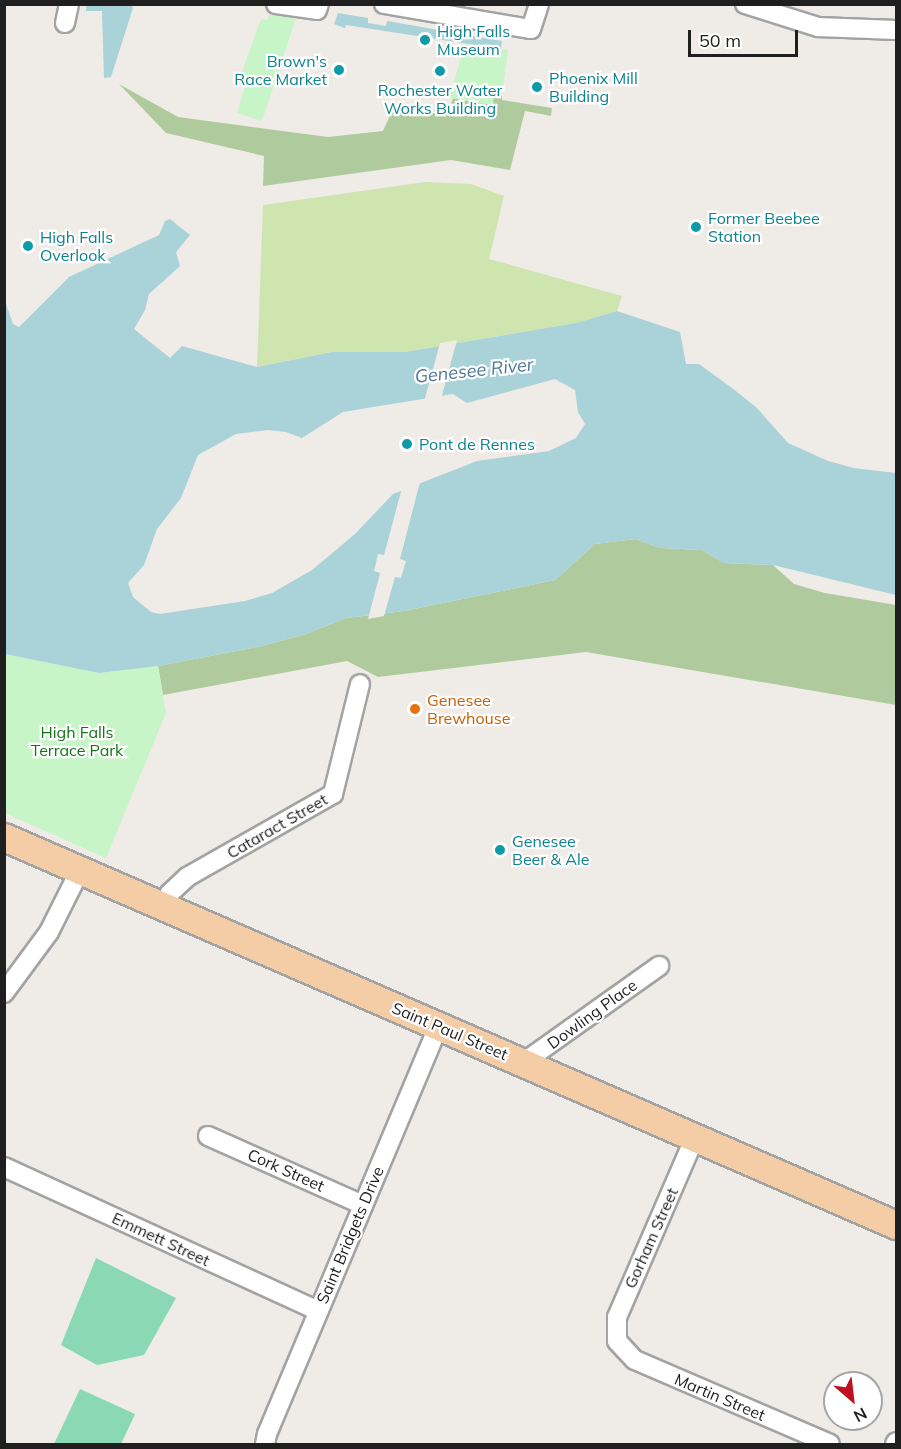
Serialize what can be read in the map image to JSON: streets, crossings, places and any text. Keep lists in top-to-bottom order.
{
  "streets": {
    "main road": ["Saint Paul Street"],
    "street": [
      "Cataract Street",
      "Dowling Place",
      "Cork Street",
      "Saint Bridgets Drive",
      "Gorham Street",
      "Emmett Street",
      "Martin Street"
    ]
  },
  "crossings": [
    ["Cataract Street", "Saint Paul Street"],
    ["Dowling Place", "Saint Paul Street"],
    ["Saint Paul Street", "Saint Bridgets Drive"],
    ["Saint Paul Street", "Gorham Street"],
    ["Cork Street", "Saint Bridgets Drive"],
    ["Saint Bridgets Drive", "Emmett Street"],
    ["Gorham Street", "Martin Street"]
  ],
  "water": ["Genesee River"],
  "parks": ["High Falls Terrace Park"],
  "places": [
    "High Falls Museum",
    "Brown's Race Market",
    "Rochester Water Works Building",
    "Phoenix Mill Building",
    "Former Beebee Station",
    "High Falls Overlook",
    "Pont de Rennes",
    "Genesee Brewhouse",
    "Genesee Beer & Ale"
  ],
  "scale_bar": "50 m",
  "north": "bottom right"
}
